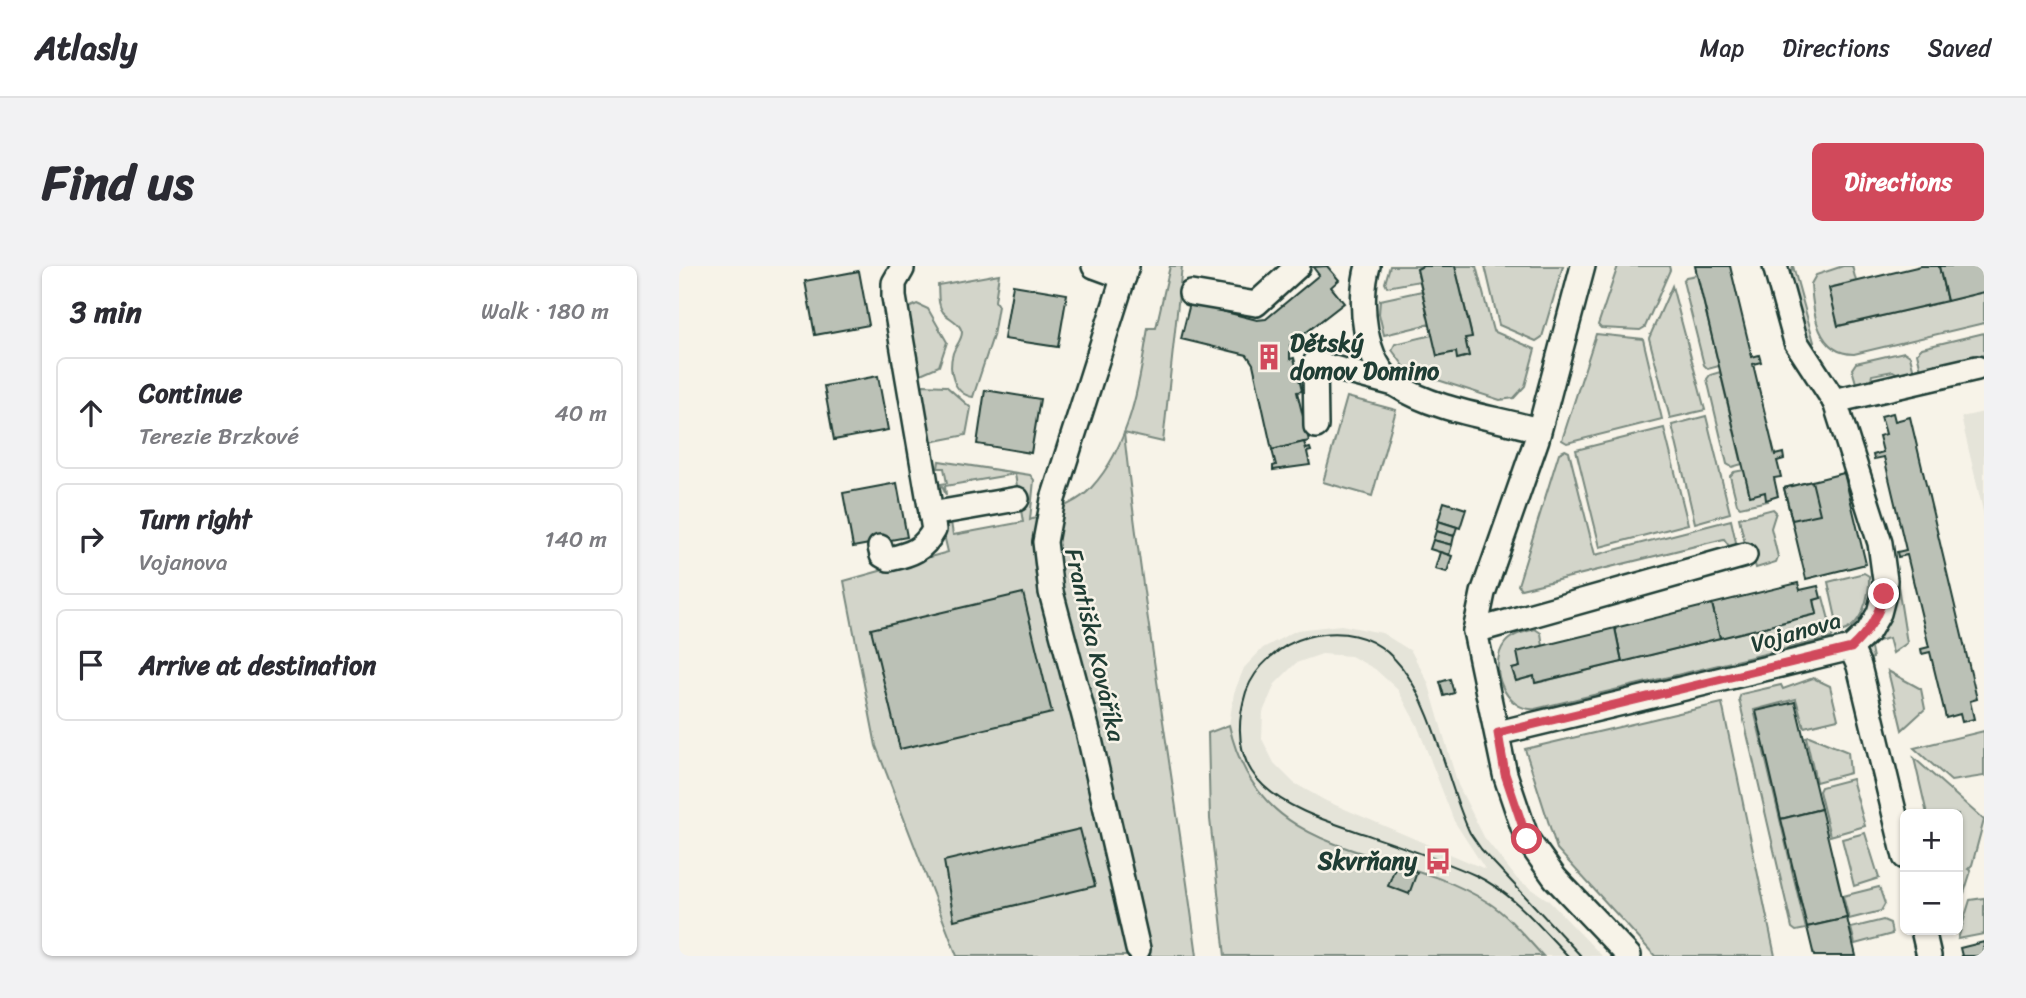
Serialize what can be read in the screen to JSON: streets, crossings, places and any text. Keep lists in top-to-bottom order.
{
  "streets": {
    "street": ["Vojanova", "Františka Kováříka"]
  },
  "places": {
    "building": ["Dětský domov Domino"],
    "bus stop": ["Skvrňany"]
  },
  "page": {
    "header": "Atlasly",
    "nav": ["Map", "Directions", "Saved"],
    "title": "Find us",
    "buttons": "Directions",
    "heading": ["3 min", "Walk · 180 m"],
    "list": [
      ["Continue", "Terezie Brzkové", "40 m"],
      ["Turn right", "Vojanova", "140 m"],
      "Arrive at destination"
    ],
    "map_buttons": ["+", "−"]
  }
}
